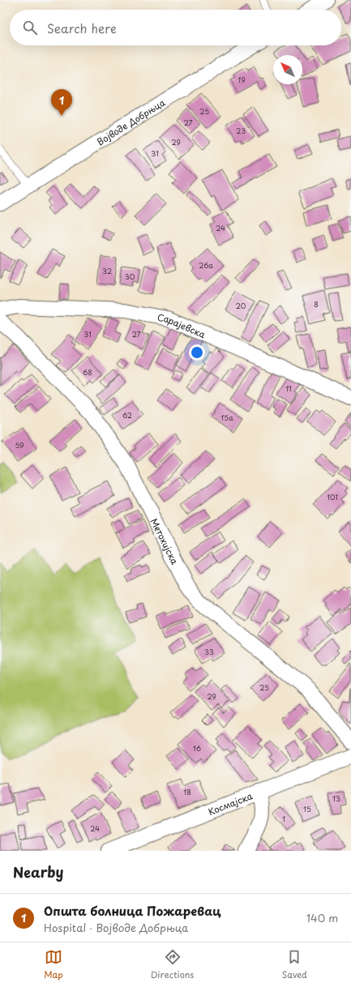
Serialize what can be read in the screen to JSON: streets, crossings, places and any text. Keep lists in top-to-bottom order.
{
  "streets": {
    "street": [
      "Војводе Добрњца",
      "Сарајевска",
      "Метохијска",
      "Космајска"
    ]
  },
  "house_numbers": [
    "19",
    "25",
    "27",
    "23",
    "29",
    "31",
    "24",
    "26a",
    "32",
    "30",
    "8",
    "20",
    "31",
    "27",
    "68",
    "11",
    "62",
    "15a",
    "59",
    "101",
    "33",
    "25",
    "29",
    "16",
    "18",
    "13",
    "15",
    "1",
    "24"
  ],
  "north": "top left",
  "page": {
    "search": "Search here",
    "pins": "1",
    "heading": "Nearby",
    "list": [
      {
        "mark": "1",
        "name": "Општа болница Пожаревац",
        "note": "Hospital · Војводе Добрњца",
        "value": "140 m"
      }
    ],
    "nav": ["Map", "Directions", "Saved"]
  }
}
